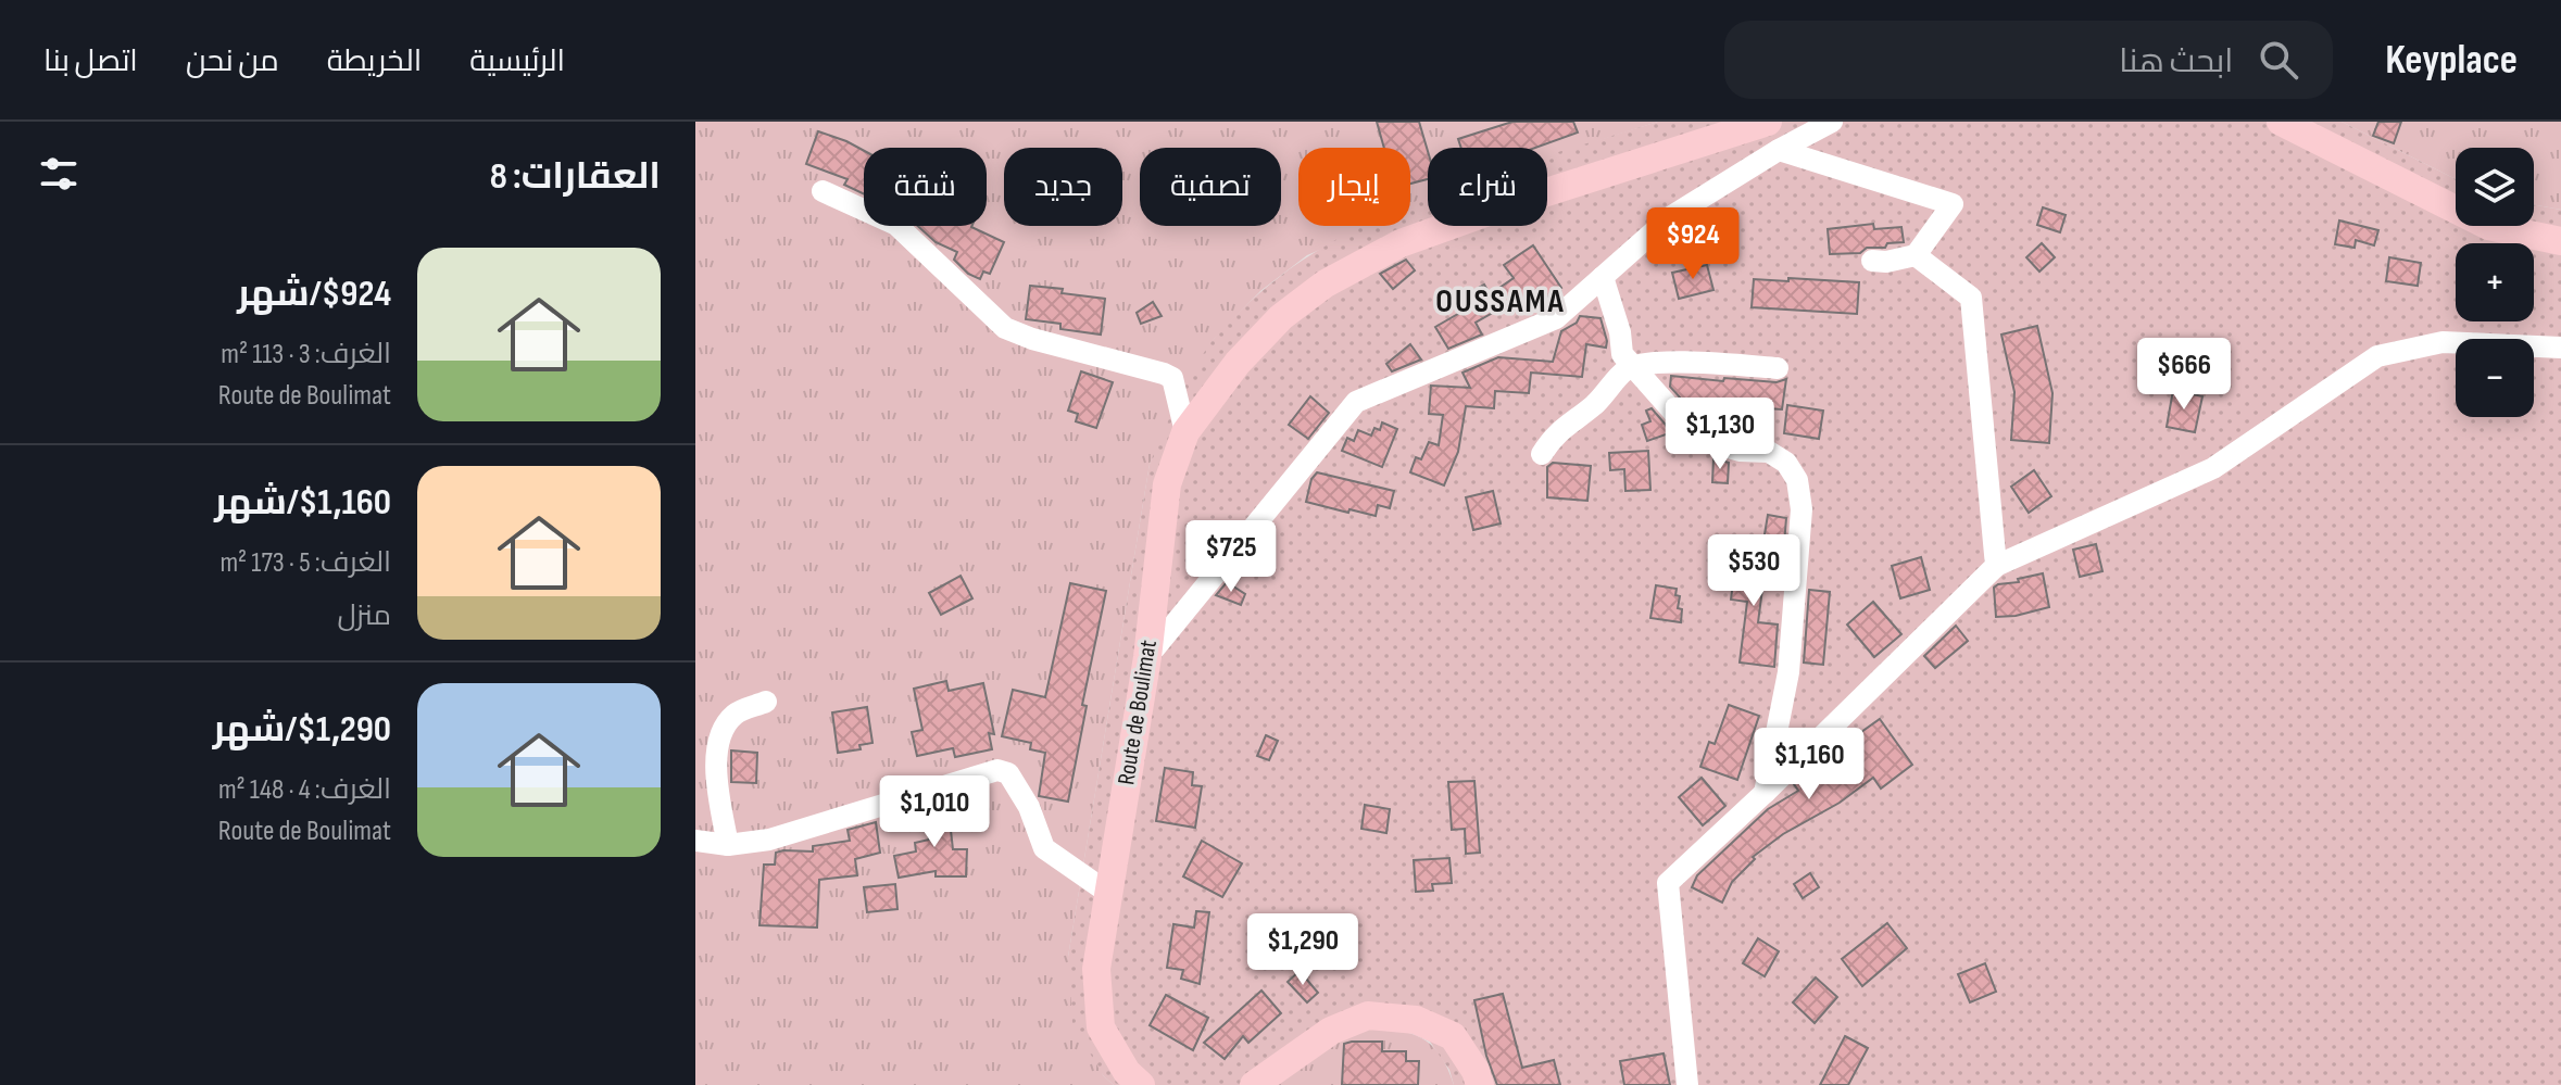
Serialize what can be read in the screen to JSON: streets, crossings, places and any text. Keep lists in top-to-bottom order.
{
  "streets": {
    "main road": ["Route de Boulimat"]
  },
  "districts": ["OUSSAMA"],
  "page": {
    "header": "Keyplace",
    "search": "ابحث هنا",
    "nav": [
      "الرئيسية",
      "الخريطة",
      "من نحن",
      "اتصل بنا"
    ],
    "heading": "العقارات: 8",
    "map_buttons": ["+", "−"],
    "chip": [
      "شراء",
      "إيجار",
      "تصفية",
      "جديد",
      "شقة"
    ],
    "price": [
      "$924",
      "$666",
      "$1,130",
      "$725",
      "$530",
      "$1,160",
      "$1,010",
      "$1,290"
    ],
    "list": [
      {
        "name": "$924/شهر",
        "note": "الغرف: 3 · 113 m² · Route de Boulimat"
      },
      {
        "name": "$1,160/شهر",
        "note": "الغرف: 5 · 173 m² · منزل"
      },
      {
        "name": "$1,290/شهر",
        "note": "الغرف: 4 · 148 m² · Route de Boulimat"
      }
    ]
  }
}
